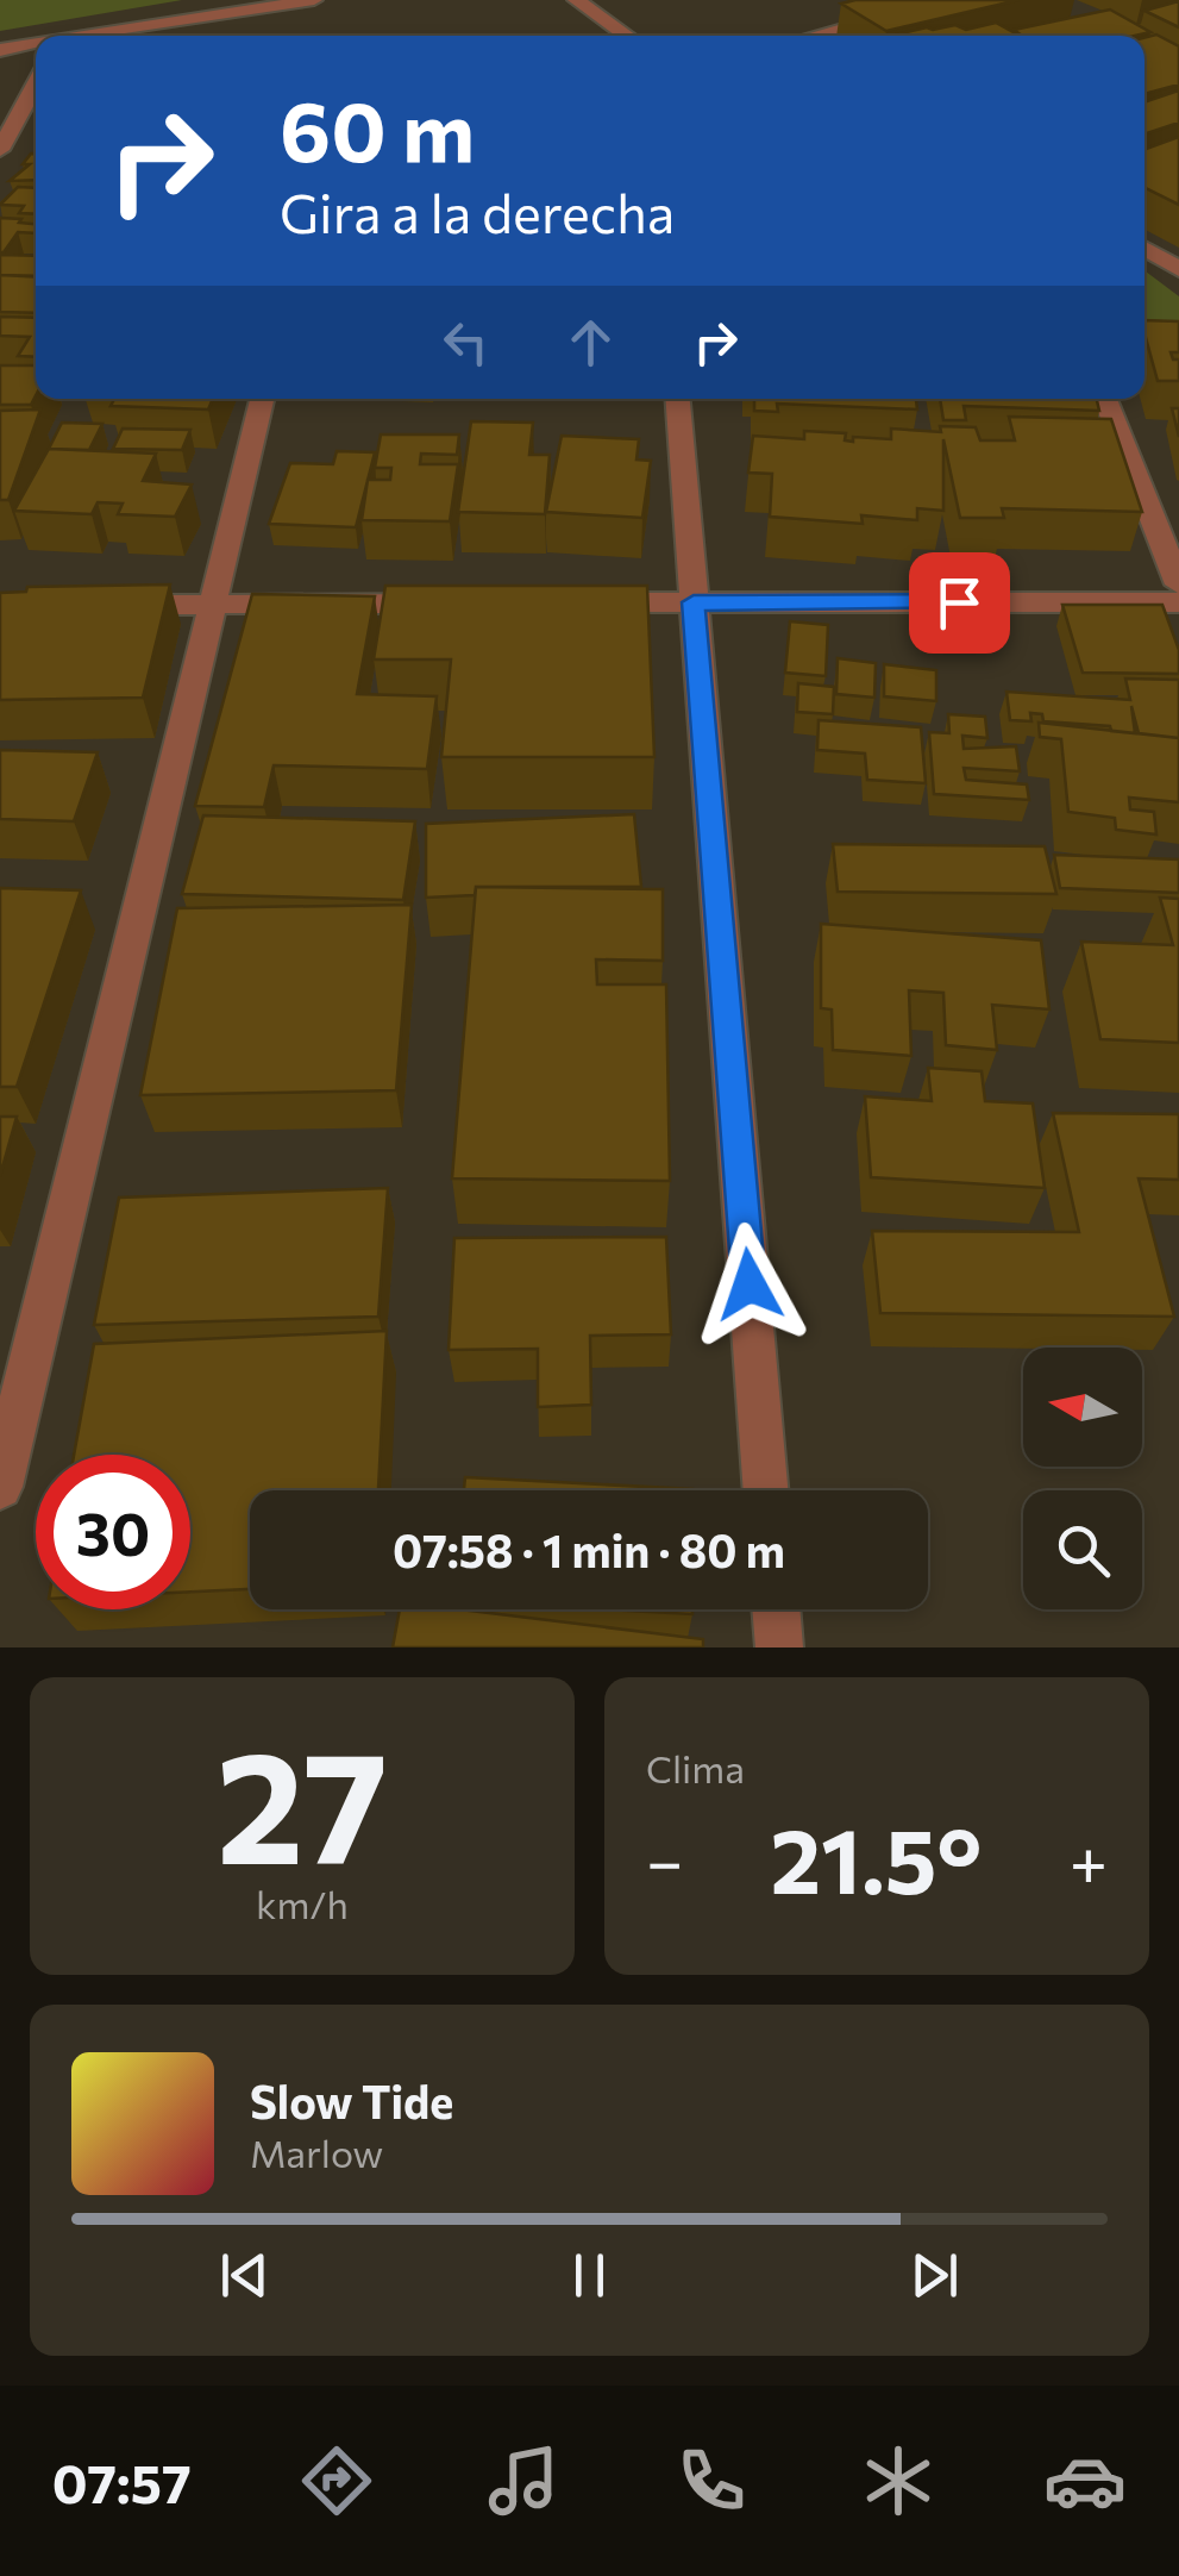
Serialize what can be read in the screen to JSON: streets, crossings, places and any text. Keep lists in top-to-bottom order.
{
  "north": "left",
  "page": {
    "turn": ["60 m", "Gira a la derecha"],
    "limit": "30",
    "trip": "07:58 · 1 min · 80 m",
    "tile": [
      ["27", "km/h"],
      "Clima"
    ],
    "heat": ["−", "21.5°", "+"],
    "song": ["Slow Tide", "Marlow"],
    "tabs": "07:57"
  }
}
